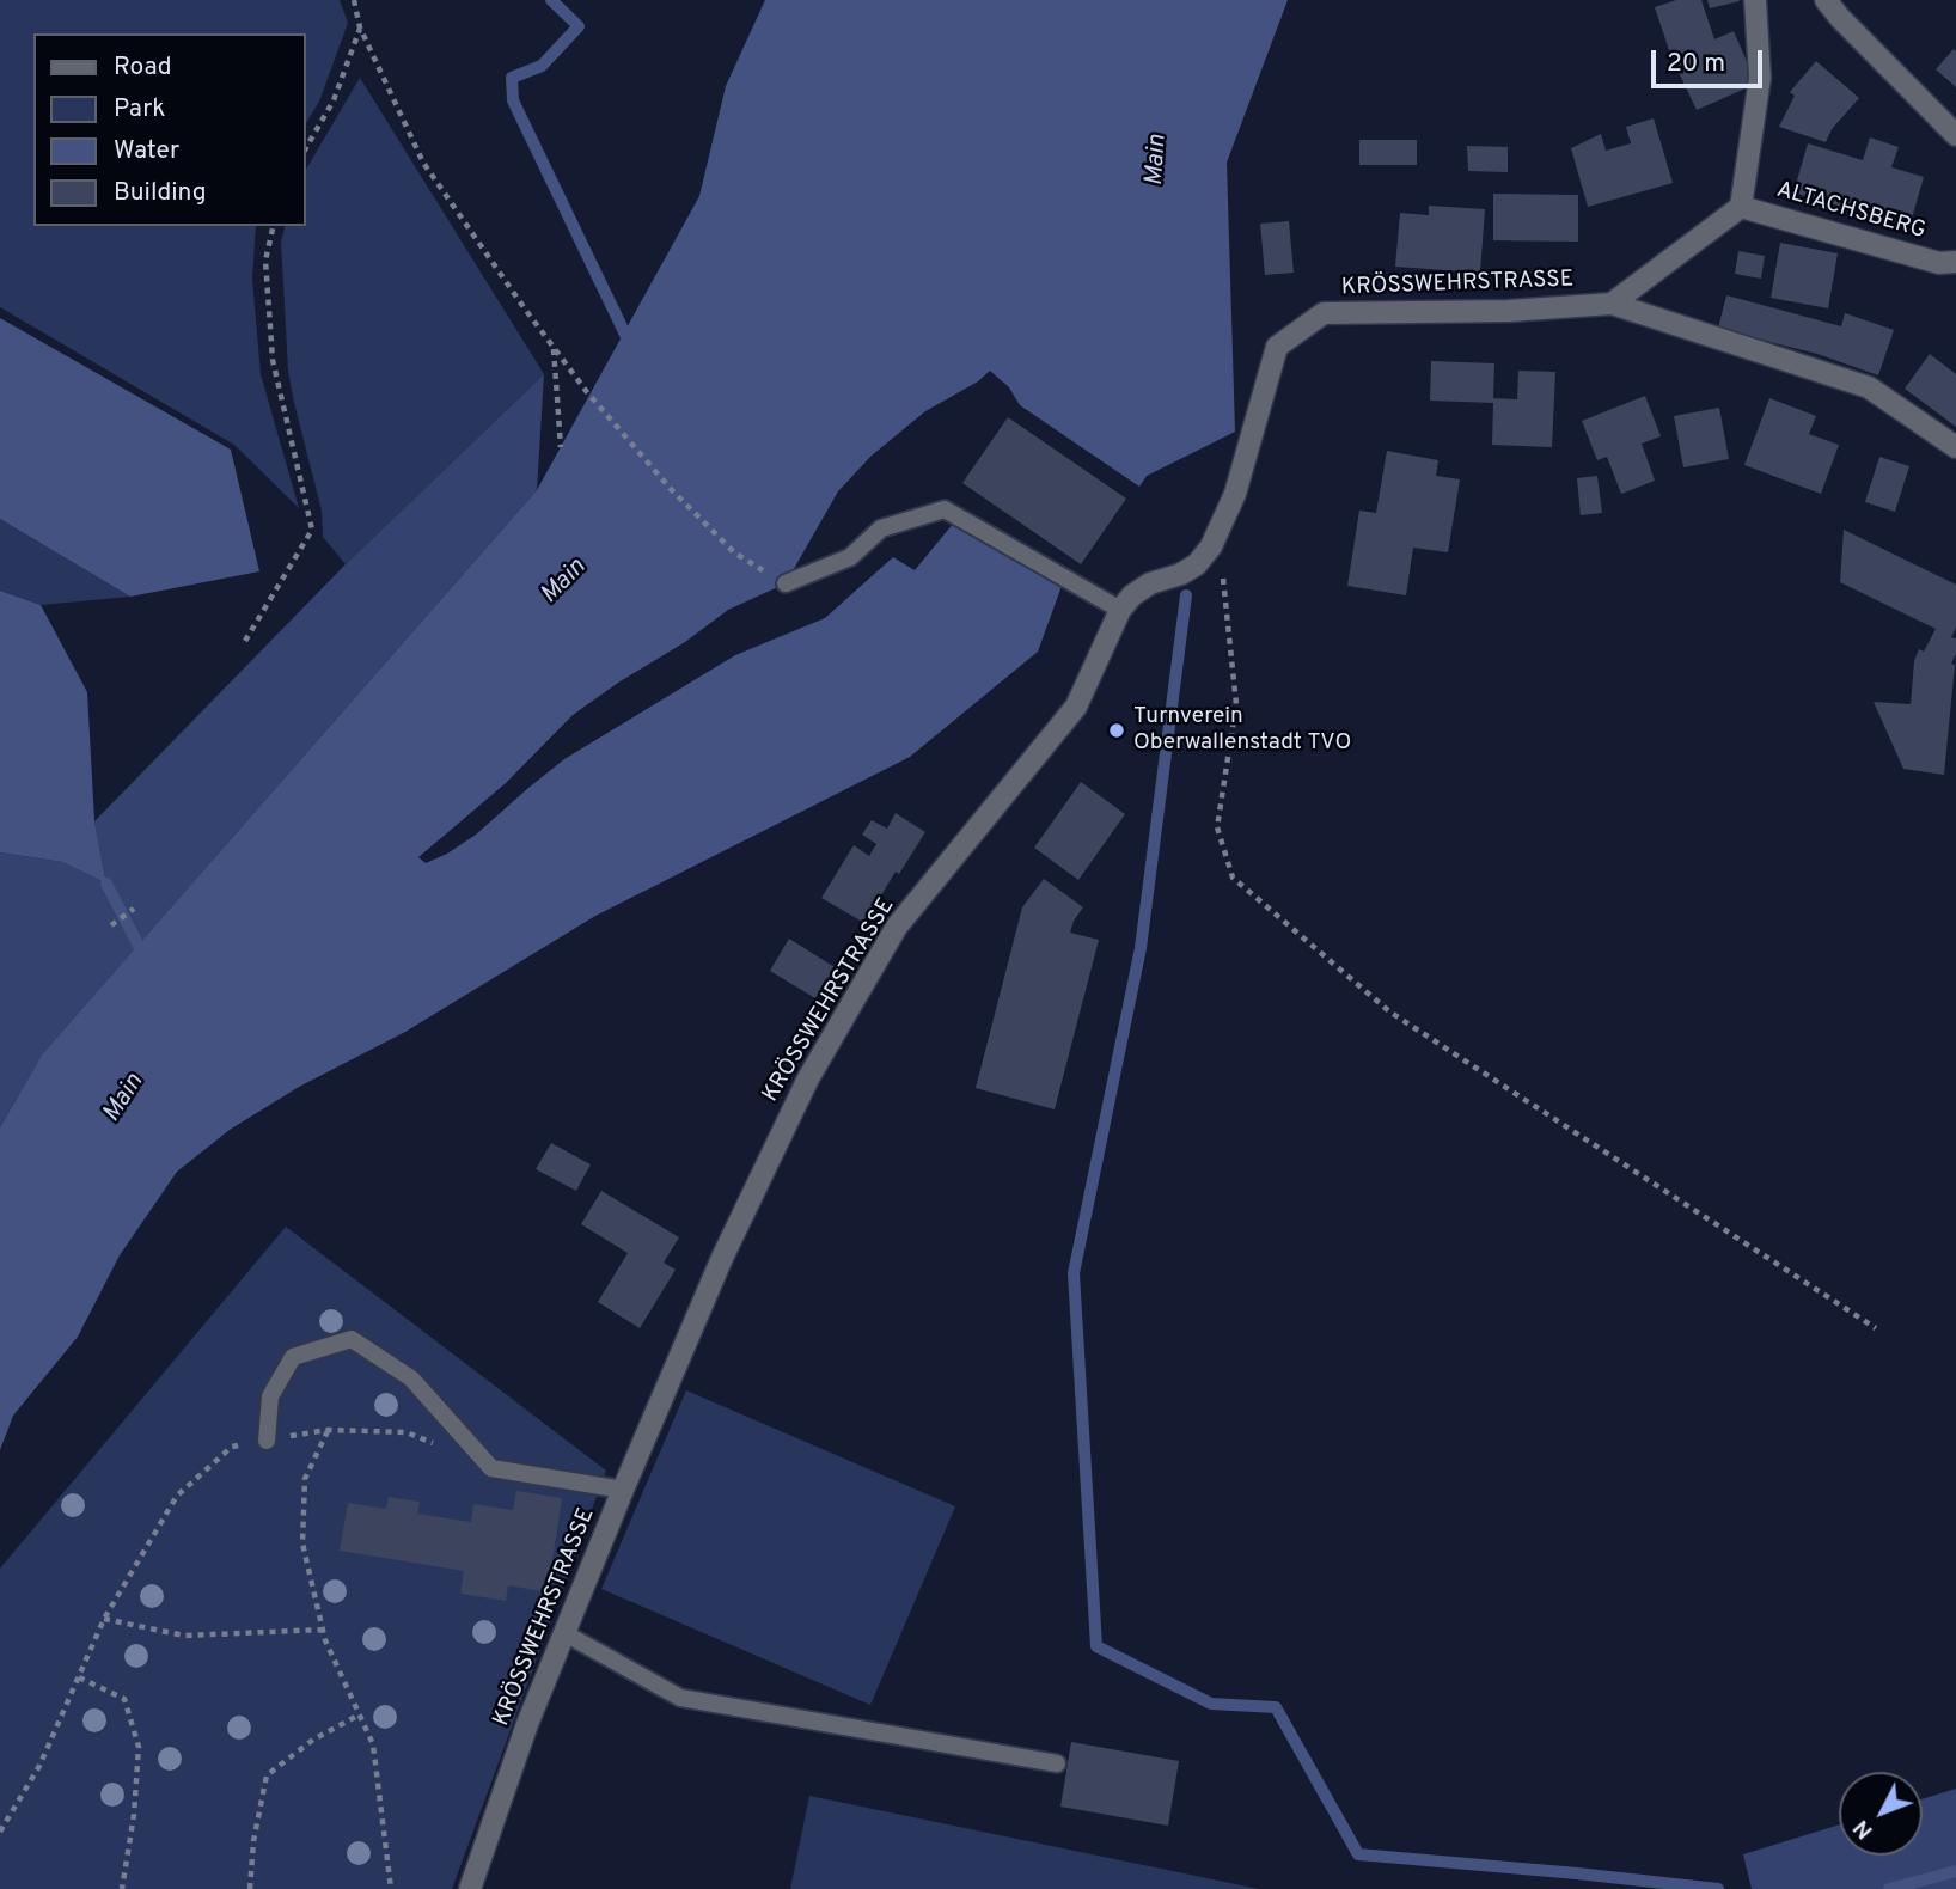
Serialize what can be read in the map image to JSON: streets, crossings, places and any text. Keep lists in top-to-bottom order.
{
  "streets": {
    "street": ["ALTACHSBERG", "KRÖSSWEHRSTRASSE"]
  },
  "water": ["Main"],
  "places": ["Turnverein Oberwallenstadt TVO"],
  "legend": [
    "Road",
    "Park",
    "Water",
    "Building"
  ],
  "scale_bar": "20 m",
  "north": "bottom left"
}
